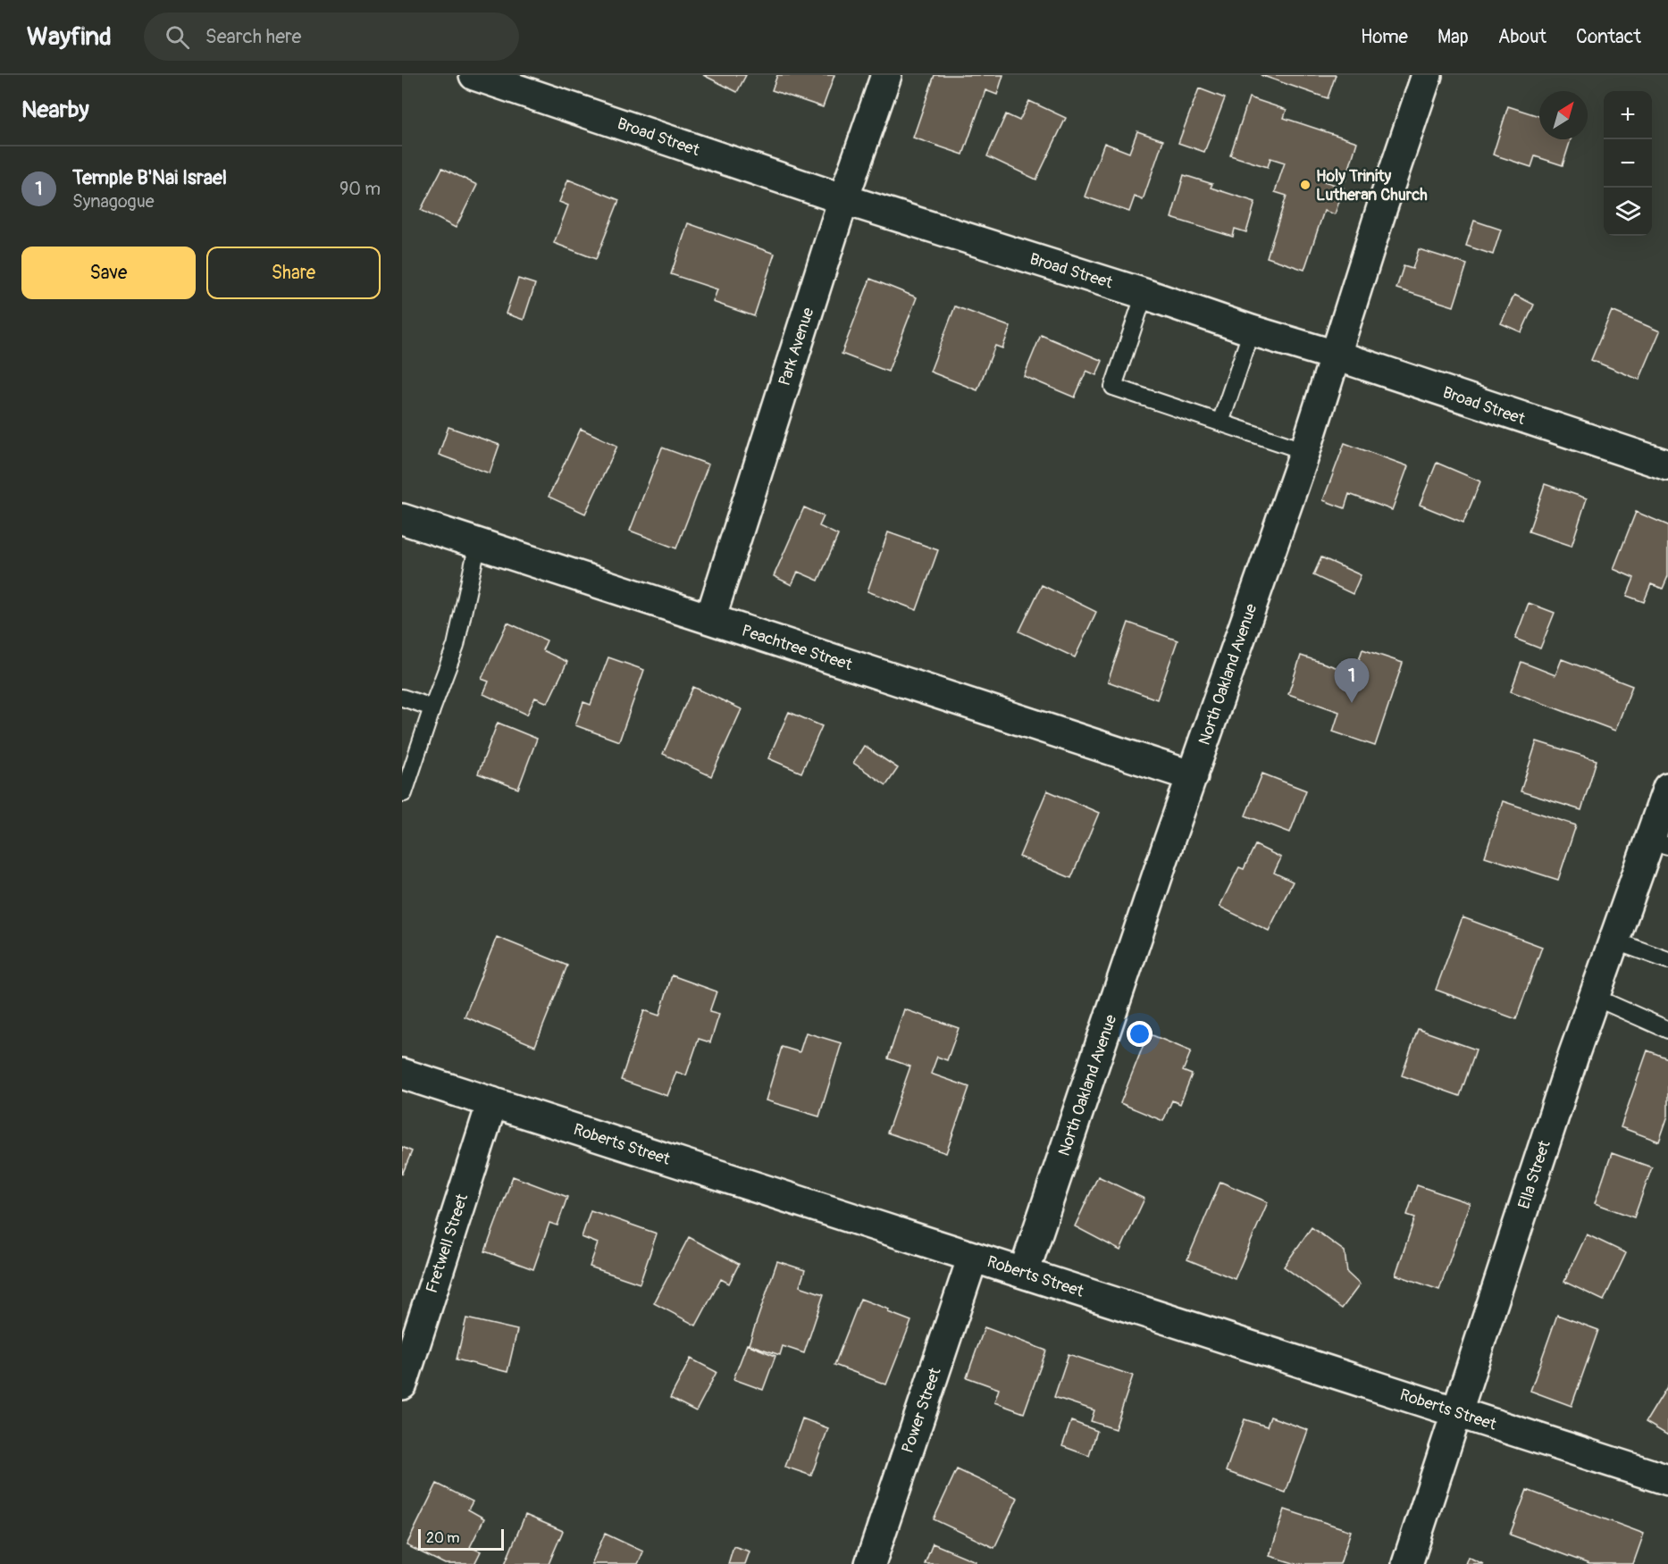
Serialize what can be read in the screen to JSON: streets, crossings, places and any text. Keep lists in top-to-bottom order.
{
  "streets": {
    "street": [
      "Broad Street",
      "Park Avenue",
      "Peachtree Street",
      "North Oakland Avenue",
      "Roberts Street",
      "Ella Street",
      "Fretwell Street",
      "Power Street"
    ]
  },
  "crossings": [
    ["Broad Street", "Park Avenue"],
    ["Broad Street", "North Oakland Avenue"],
    ["Park Avenue", "Peachtree Street"],
    ["Peachtree Street", "North Oakland Avenue"],
    ["North Oakland Avenue", "Roberts Street"],
    ["Roberts Street", "Ella Street"],
    ["Roberts Street", "Fretwell Street"],
    ["Roberts Street", "Power Street"]
  ],
  "places": ["Holy Trinity Lutheran Church"],
  "scale_bar": "20 m",
  "north": "top right",
  "page": {
    "header": "Wayfind",
    "search": "Search here",
    "nav": [
      "Home",
      "Map",
      "About",
      "Contact"
    ],
    "heading": "Nearby",
    "map_buttons": ["+", "−"],
    "list": [
      {
        "mark": "1",
        "name": "Temple B'Nai Israel",
        "note": "Synagogue",
        "value": "90 m"
      }
    ],
    "buttons": ["Save", "Share"],
    "pins": "1",
    "scale": "20 m"
  }
}
